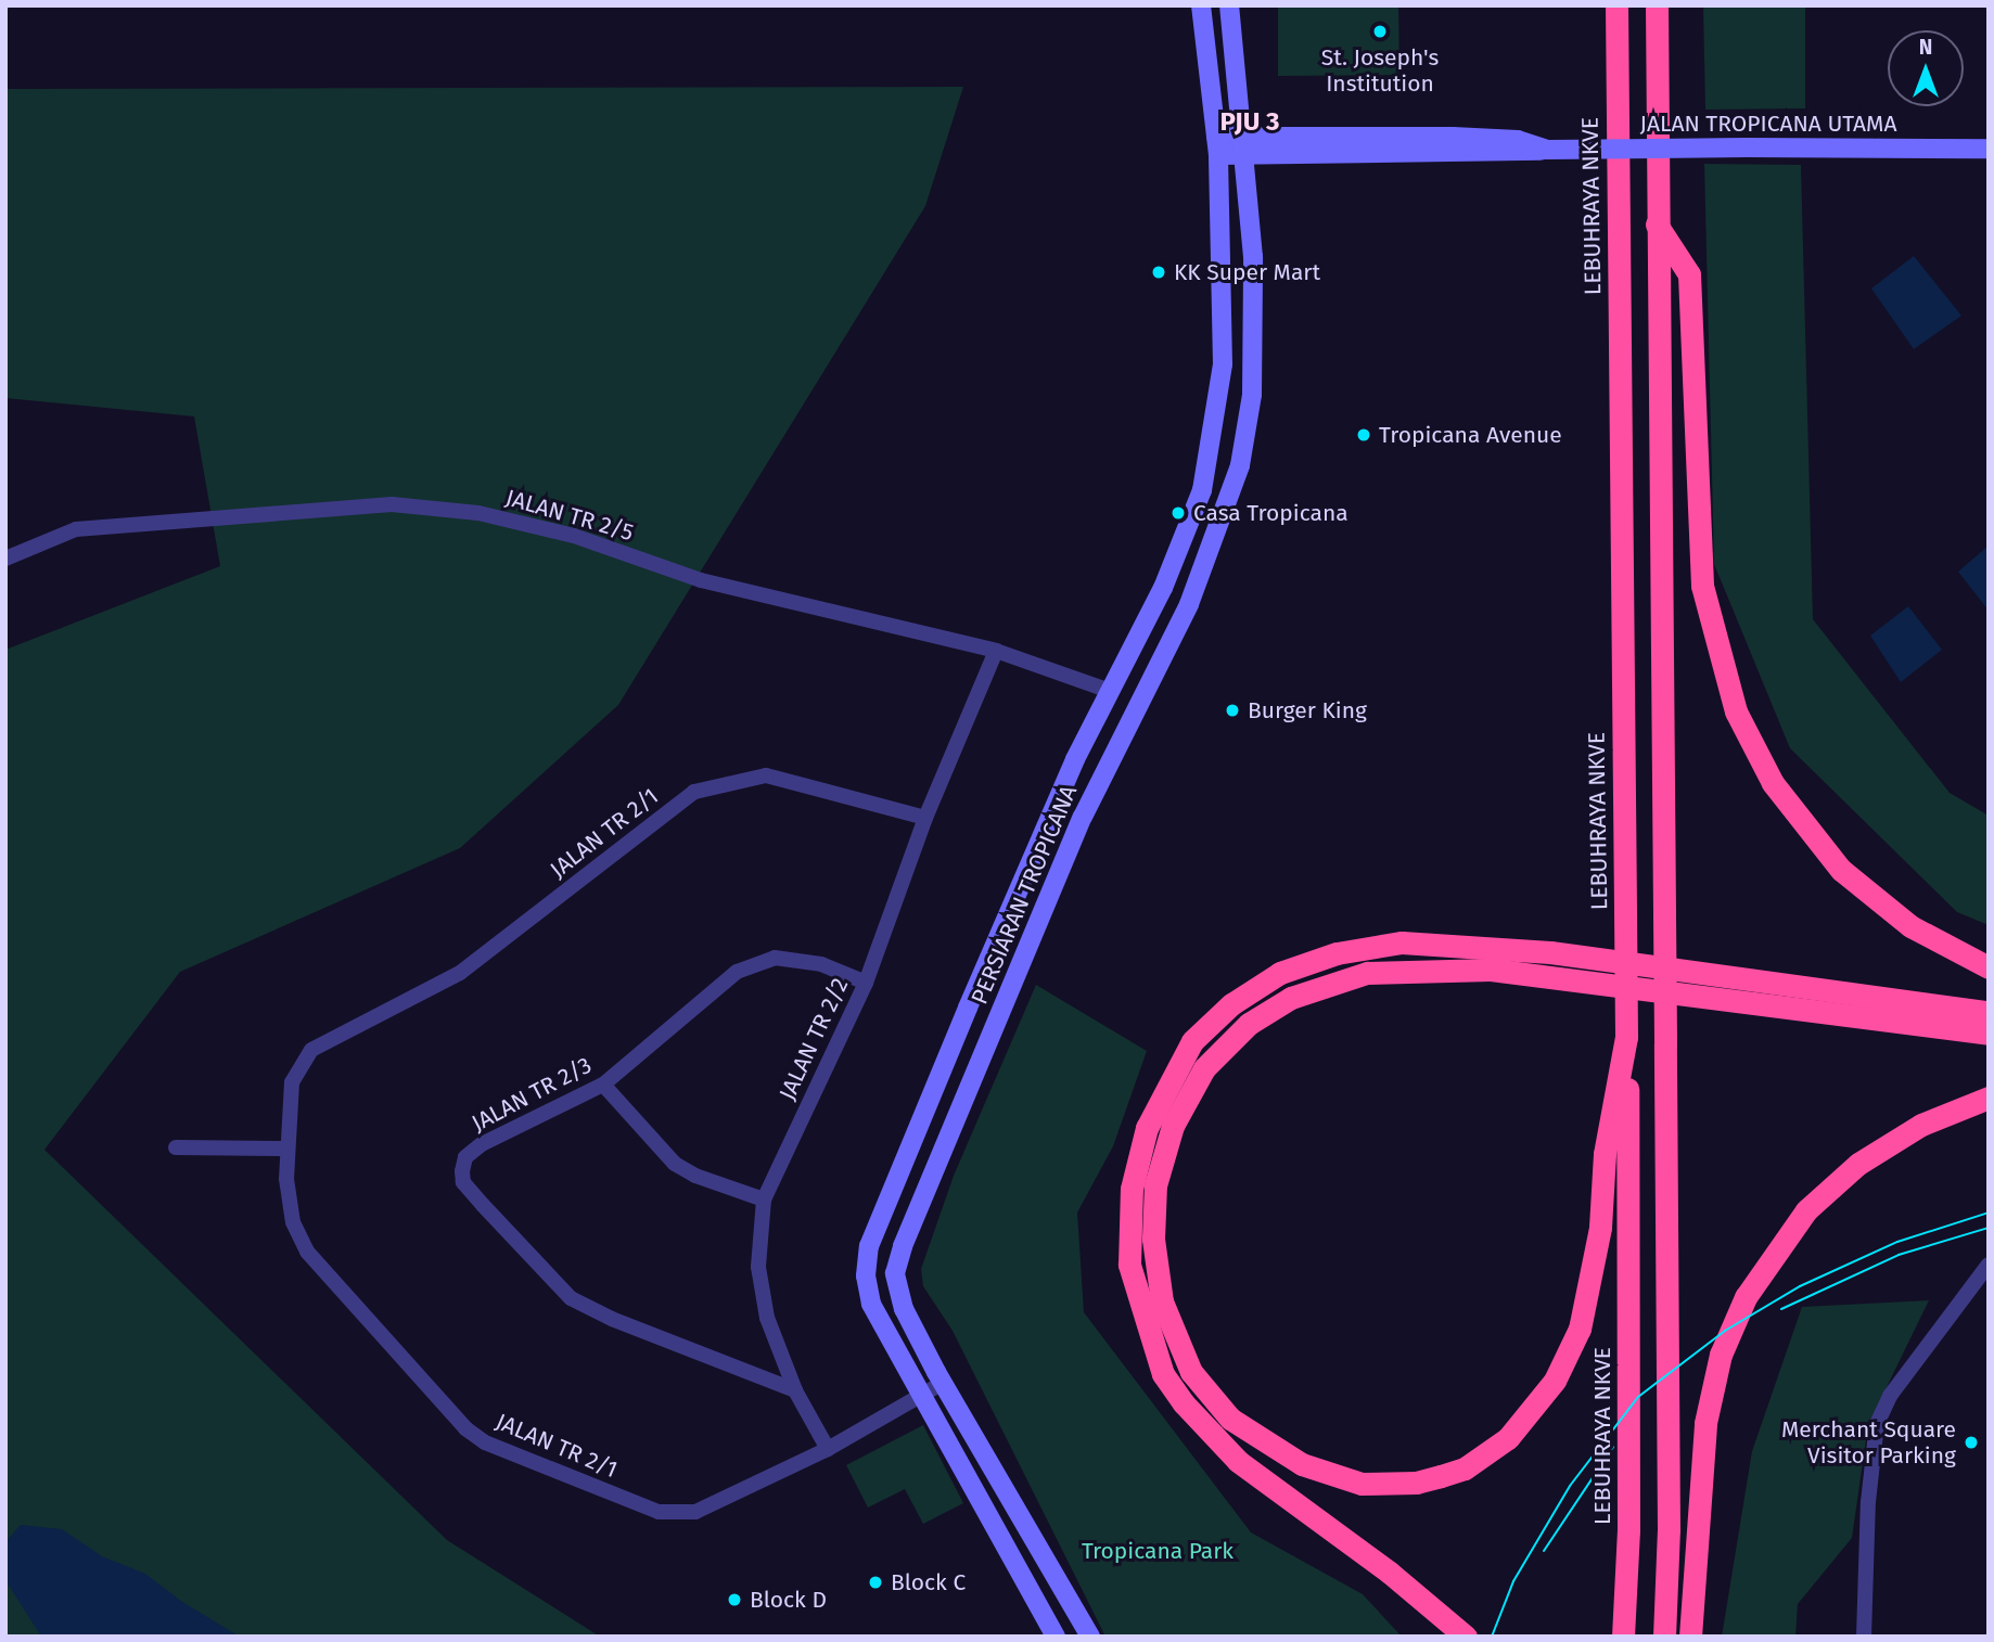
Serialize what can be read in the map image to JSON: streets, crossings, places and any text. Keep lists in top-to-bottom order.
{
  "streets": {
    "highway": ["LEBUHRAYA NKVE"],
    "main road": ["JALAN TROPICANA UTAMA", "PERSIARAN TROPICANA"],
    "street": [
      "JALAN TR 2/5",
      "JALAN TR 2/1",
      "JALAN TR 2/2",
      "JALAN TR 2/3"
    ]
  },
  "crossings": [
    ["JALAN TROPICANA UTAMA", "PERSIARAN TROPICANA"],
    ["JALAN TR 2/5", "PERSIARAN TROPICANA"],
    ["JALAN TR 2/5", "JALAN TR 2/2"],
    ["JALAN TR 2/1", "PERSIARAN TROPICANA"],
    ["JALAN TR 2/1", "JALAN TR 2/2"],
    ["JALAN TR 2/2", "JALAN TR 2/3"]
  ],
  "districts": ["PJU 3"],
  "parks": ["Tropicana Park"],
  "places": [
    "St. Joseph's Institution",
    "KK Super Mart",
    "Tropicana Avenue",
    "Casa Tropicana",
    "Burger King",
    "Merchant Square Visitor Parking",
    "Block C",
    "Block D"
  ],
  "north": "top"
}
